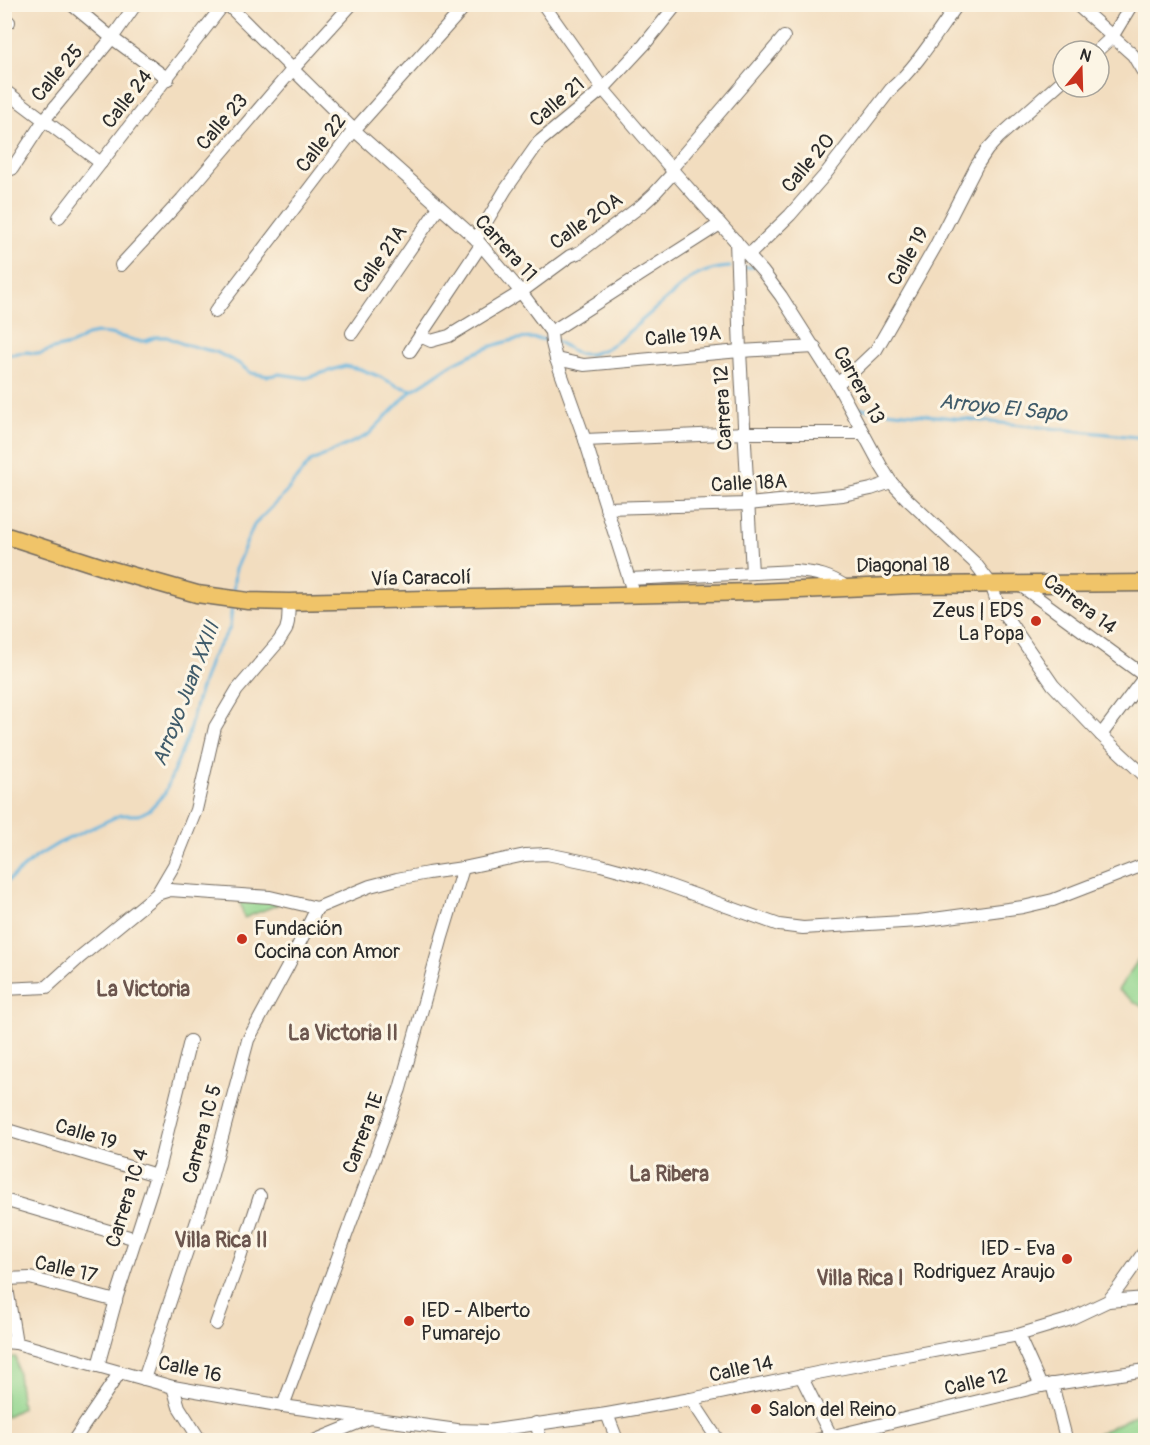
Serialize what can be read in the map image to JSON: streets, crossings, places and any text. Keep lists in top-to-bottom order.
{
  "streets": {
    "main road": ["Diagonal 18", "Vía Caracolí"],
    "street": [
      "Calle 25",
      "Calle 24",
      "Calle 21",
      "Calle 23",
      "Calle 22",
      "Calle 20",
      "Calle 20A",
      "Carrera 11",
      "Calle 19",
      "Calle 21A",
      "Calle 19A",
      "Carrera 13",
      "Carrera 12",
      "Calle 18A",
      "Carrera 14",
      "Carrera 1E",
      "Carrera 1C 5",
      "Carrera 1C 4",
      "Calle 17",
      "Calle 16",
      "Calle 14",
      "Calle 12"
    ]
  },
  "crossings": [
    ["Calle 24", "Carrera 11"],
    ["Calle 21", "Calle 20A"],
    ["Calle 21", "Carrera 11"],
    ["Calle 21", "Carrera 13"],
    ["Calle 23", "Carrera 11"],
    ["Calle 22", "Carrera 11"],
    ["Calle 20", "Carrera 13"],
    ["Calle 20A", "Carrera 11"],
    ["Calle 20A", "Carrera 13"],
    ["Carrera 11", "Calle 21A"],
    ["Carrera 11", "Calle 19A"],
    ["Carrera 11", "Calle 18A"],
    ["Carrera 11", "Diagonal 18"],
    ["Carrera 11", "Vía Caracolí"],
    ["Calle 19", "Carrera 13"],
    ["Calle 19", "Carrera 1C 4"],
    ["Calle 19A", "Carrera 13"],
    ["Calle 19A", "Carrera 12"],
    ["Carrera 13", "Carrera 12"],
    ["Carrera 13", "Calle 18A"],
    ["Carrera 13", "Diagonal 18"],
    ["Carrera 12", "Calle 18A"],
    ["Carrera 12", "Diagonal 18"],
    ["Diagonal 18", "Vía Caracolí"],
    ["Diagonal 18", "Carrera 14"],
    ["Carrera 1E", "Calle 16"],
    ["Carrera 1C 5", "Calle 16"],
    ["Carrera 1C 4", "Calle 17"],
    ["Carrera 1C 4", "Calle 16"],
    ["Calle 16", "Calle 14"]
  ],
  "districts": [
    "La Victoria",
    "La Victoria II",
    "La Ribera",
    "Villa Rica II",
    "Villa Rica I"
  ],
  "water": ["Arroyo El Sapo", "Arroyo Juan XXIII"],
  "places": [
    "Zeus | EDS La Popa",
    "Fundación Cocina con Amor",
    "IED - Eva Rodriguez Araujo",
    "IED - Alberto Pumarejo",
    "Salon del Reino"
  ],
  "north": "top"
}
